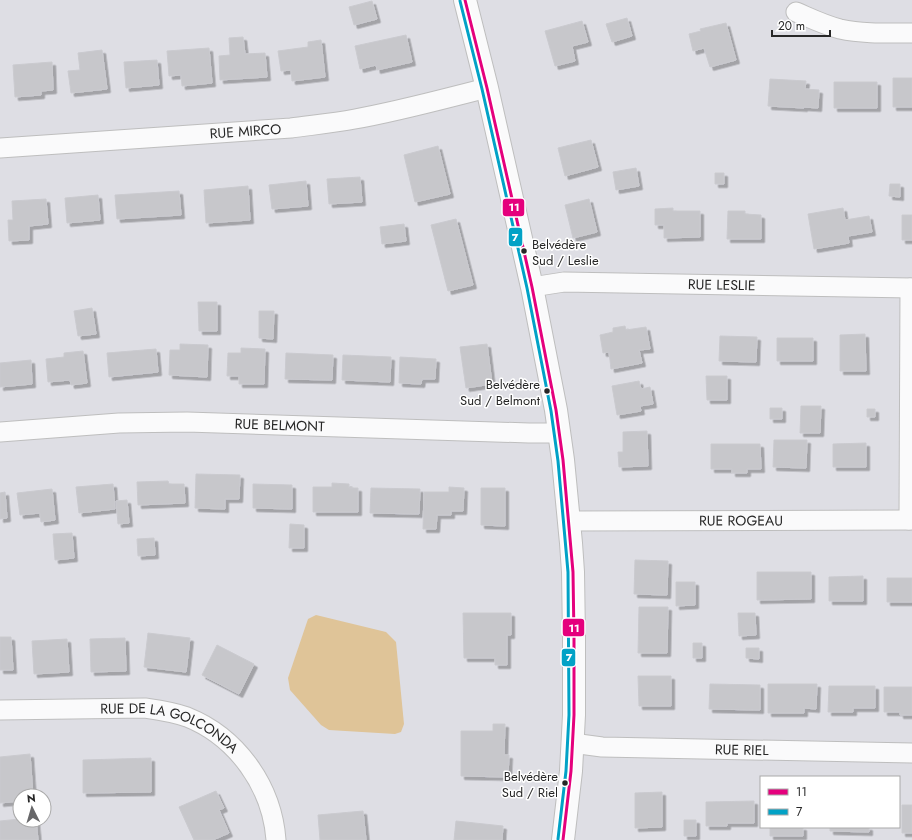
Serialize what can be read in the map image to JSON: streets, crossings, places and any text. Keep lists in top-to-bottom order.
{
  "streets": {
    "street": [
      "RUE MIRCO",
      "RUE LESLIE",
      "RUE BELMONT",
      "RUE ROGEAU",
      "RUE DE LA GOLCONDA",
      "RUE RIEL"
    ]
  },
  "places": ["Belvédère Sud / Leslie", "Belvédère Sud / Belmont", "Belvédère Sud / Riel"],
  "lines": ["transit line 11", "transit line 7"],
  "legend": ["11", "7"],
  "scale_bar": "20 m",
  "north": "top"
}
